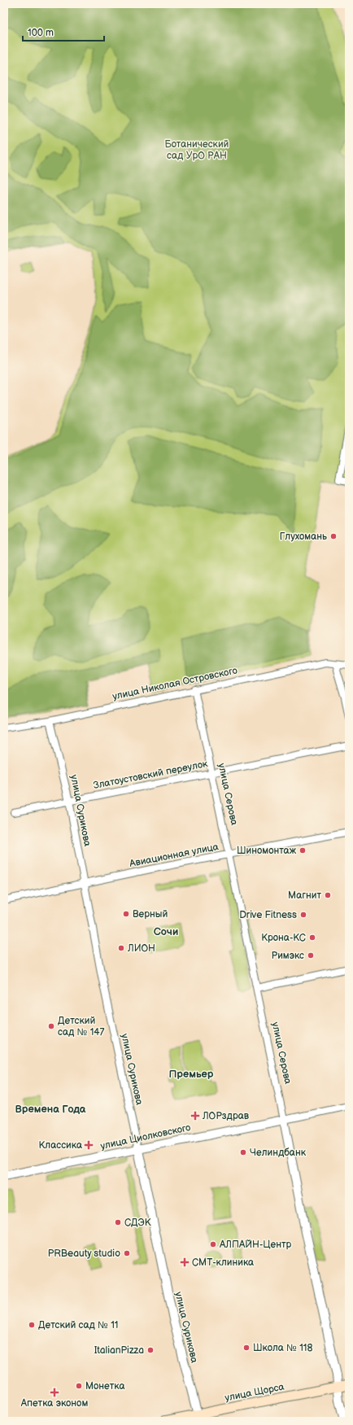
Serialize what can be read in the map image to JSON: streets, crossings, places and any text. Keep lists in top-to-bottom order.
{
  "streets": {
    "main road": ["улица Щорса"],
    "street": [
      "улица Николая Островского",
      "Златоустовский переулок",
      "улица Серова",
      "улица Сурикова",
      "Авиационная улица",
      "улица Циолковского"
    ]
  },
  "crossings": [
    ["улица Николая Островского", "улица Серова"],
    ["улица Николая Островского", "улица Сурикова"],
    ["Златоустовский переулок", "улица Серова"],
    ["Златоустовский переулок", "улица Сурикова"],
    ["улица Серова", "Авиационная улица"],
    ["улица Серова", "улица Циолковского"],
    ["улица Серова", "улица Щорса"],
    ["улица Сурикова", "Авиационная улица"],
    ["улица Сурикова", "улица Циолковского"],
    ["улица Сурикова", "улица Щорса"]
  ],
  "districts": ["Сочи", "Премьер", "Времена Года"],
  "parks": ["Ботанический сад УрО РАН"],
  "places": {
    "other": [
      "Глухомань",
      "Шиномонтаж",
      "Магнит",
      "Верный",
      "Drive Fitness",
      "Крона-КС",
      "ЛИОН",
      "Римэкс",
      "Детский сад № 147",
      "Челиндбанк",
      "СДЭК",
      "АЛПАЙН-Центр",
      "PRBeauty studio",
      "Детский сад № 11",
      "Школа № 118",
      "ItalianPizza",
      "Монетка"
    ],
    "health": [
      "ЛОРздрав",
      "Классика",
      "СМТ-клиника",
      "Апетка эконом"
    ]
  },
  "scale_bar": "100 m"
}
